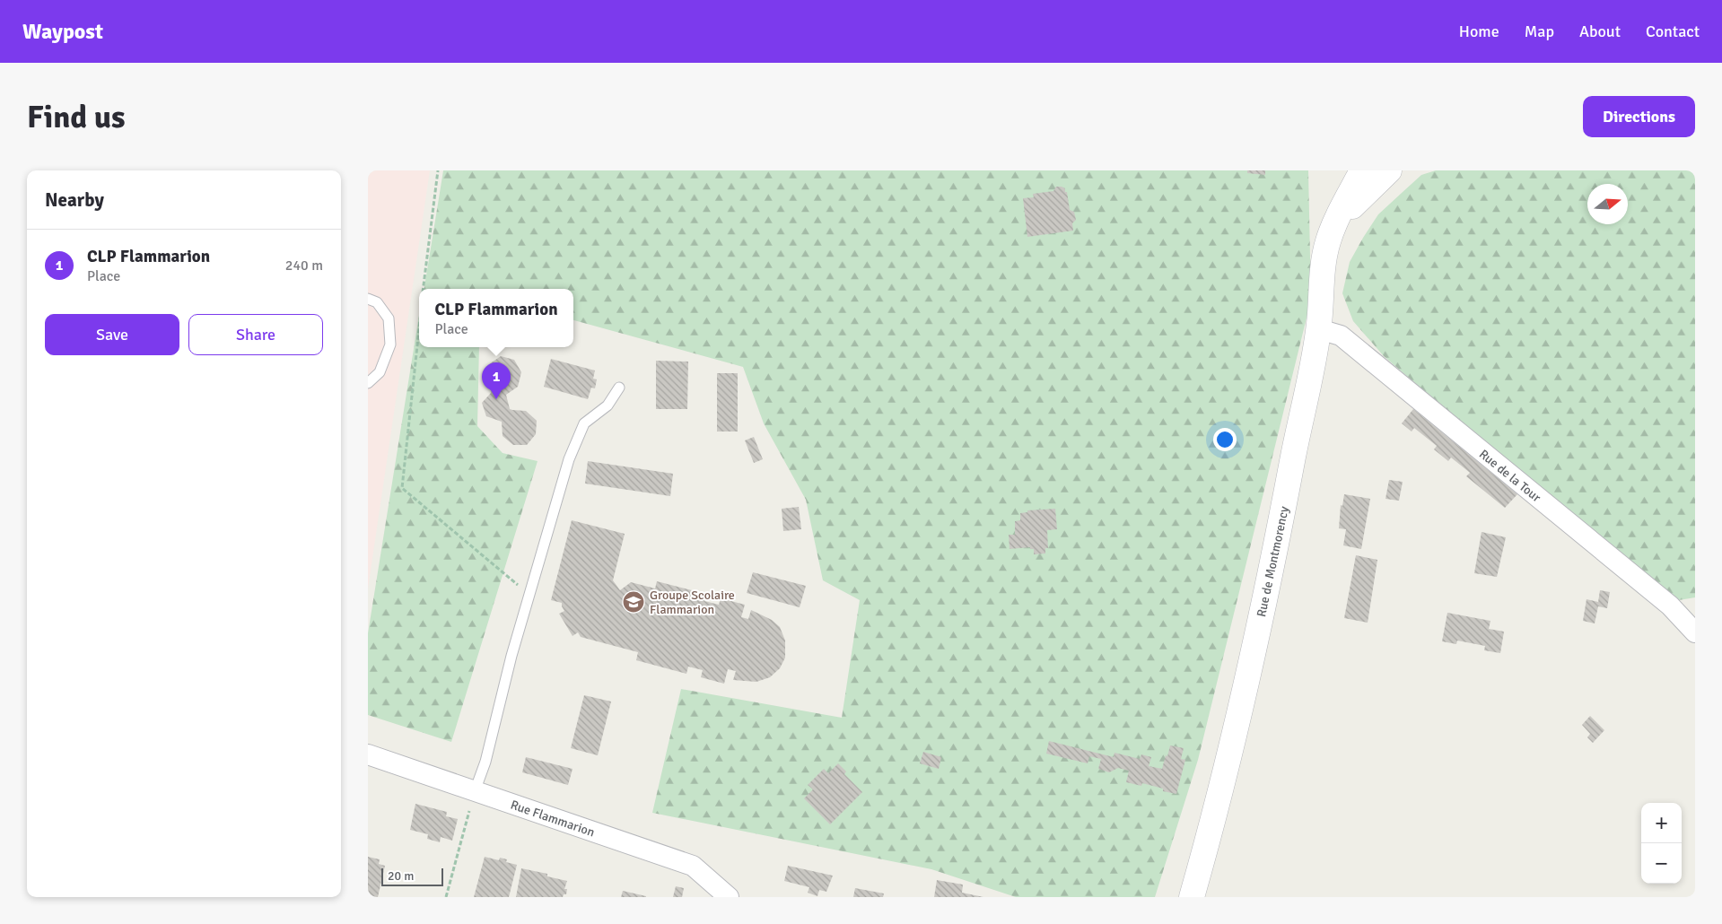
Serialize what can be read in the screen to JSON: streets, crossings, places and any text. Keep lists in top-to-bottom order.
{
  "streets": {
    "street": ["Rue de la Tour", "Rue de Montmorency", "Rue Flammarion"]
  },
  "crossings": [
    ["Rue de la Tour", "Rue de Montmorency"]
  ],
  "places": {
    "school or university": ["Groupe Scolaire Flammarion"]
  },
  "scale_bar": "20 m",
  "north": "right",
  "page": {
    "header": "Waypost",
    "nav": [
      "Home",
      "Map",
      "About",
      "Contact"
    ],
    "buttons": [
      "Directions",
      ["Save", "Share"]
    ],
    "title": "Find us",
    "heading": "Nearby",
    "list": [
      {
        "mark": "1",
        "name": "CLP Flammarion",
        "note": "Place",
        "value": "240 m"
      }
    ],
    "popup": ["CLP Flammarion", "Place"],
    "pins": "1",
    "map_buttons": ["+", "−"],
    "scale": "20 m"
  }
}
